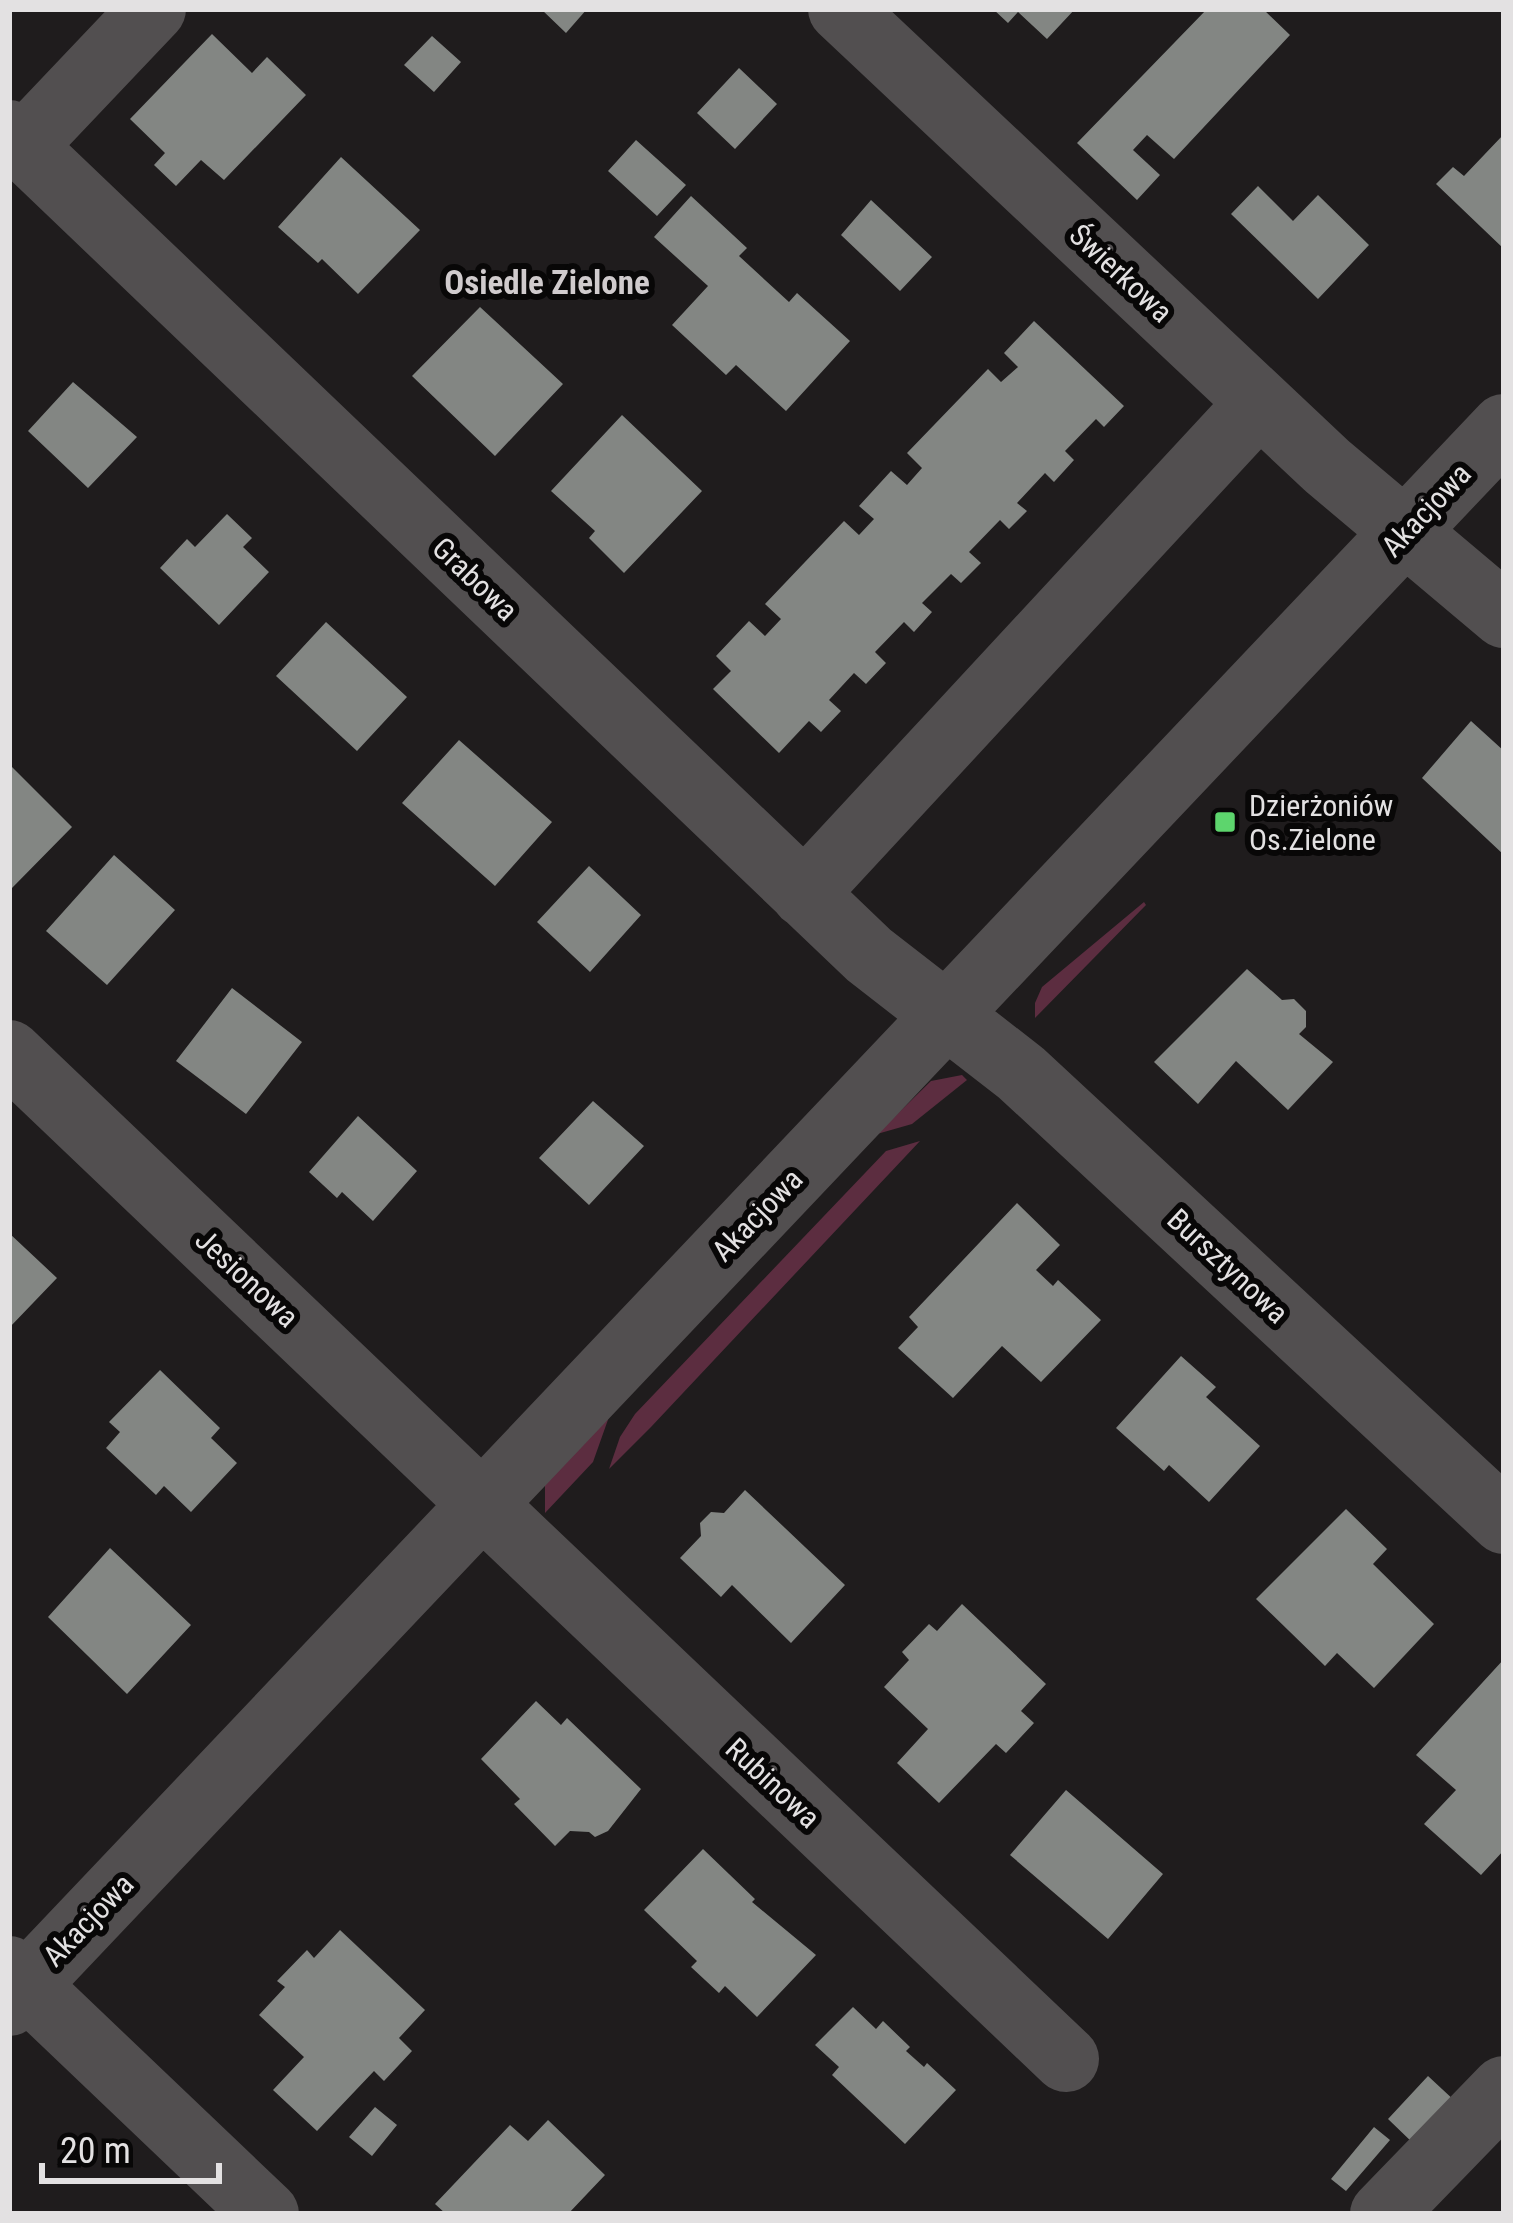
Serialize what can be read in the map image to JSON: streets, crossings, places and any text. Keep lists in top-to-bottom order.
{
  "streets": {
    "street": [
      "Świerkowa",
      "Akacjowa",
      "Grabowa",
      "Bursztynowa",
      "Jesionowa",
      "Rubinowa"
    ]
  },
  "crossings": [
    ["Świerkowa", "Akacjowa"],
    ["Akacjowa", "Grabowa"],
    ["Akacjowa", "Bursztynowa"],
    ["Akacjowa", "Jesionowa"],
    ["Akacjowa", "Rubinowa"],
    ["Grabowa", "Bursztynowa"],
    ["Jesionowa", "Rubinowa"]
  ],
  "districts": ["Osiedle Zielone"],
  "places": {
    "transit": ["Dzierżoniów Os.Zielone"]
  },
  "scale_bar": "20 m"
}
